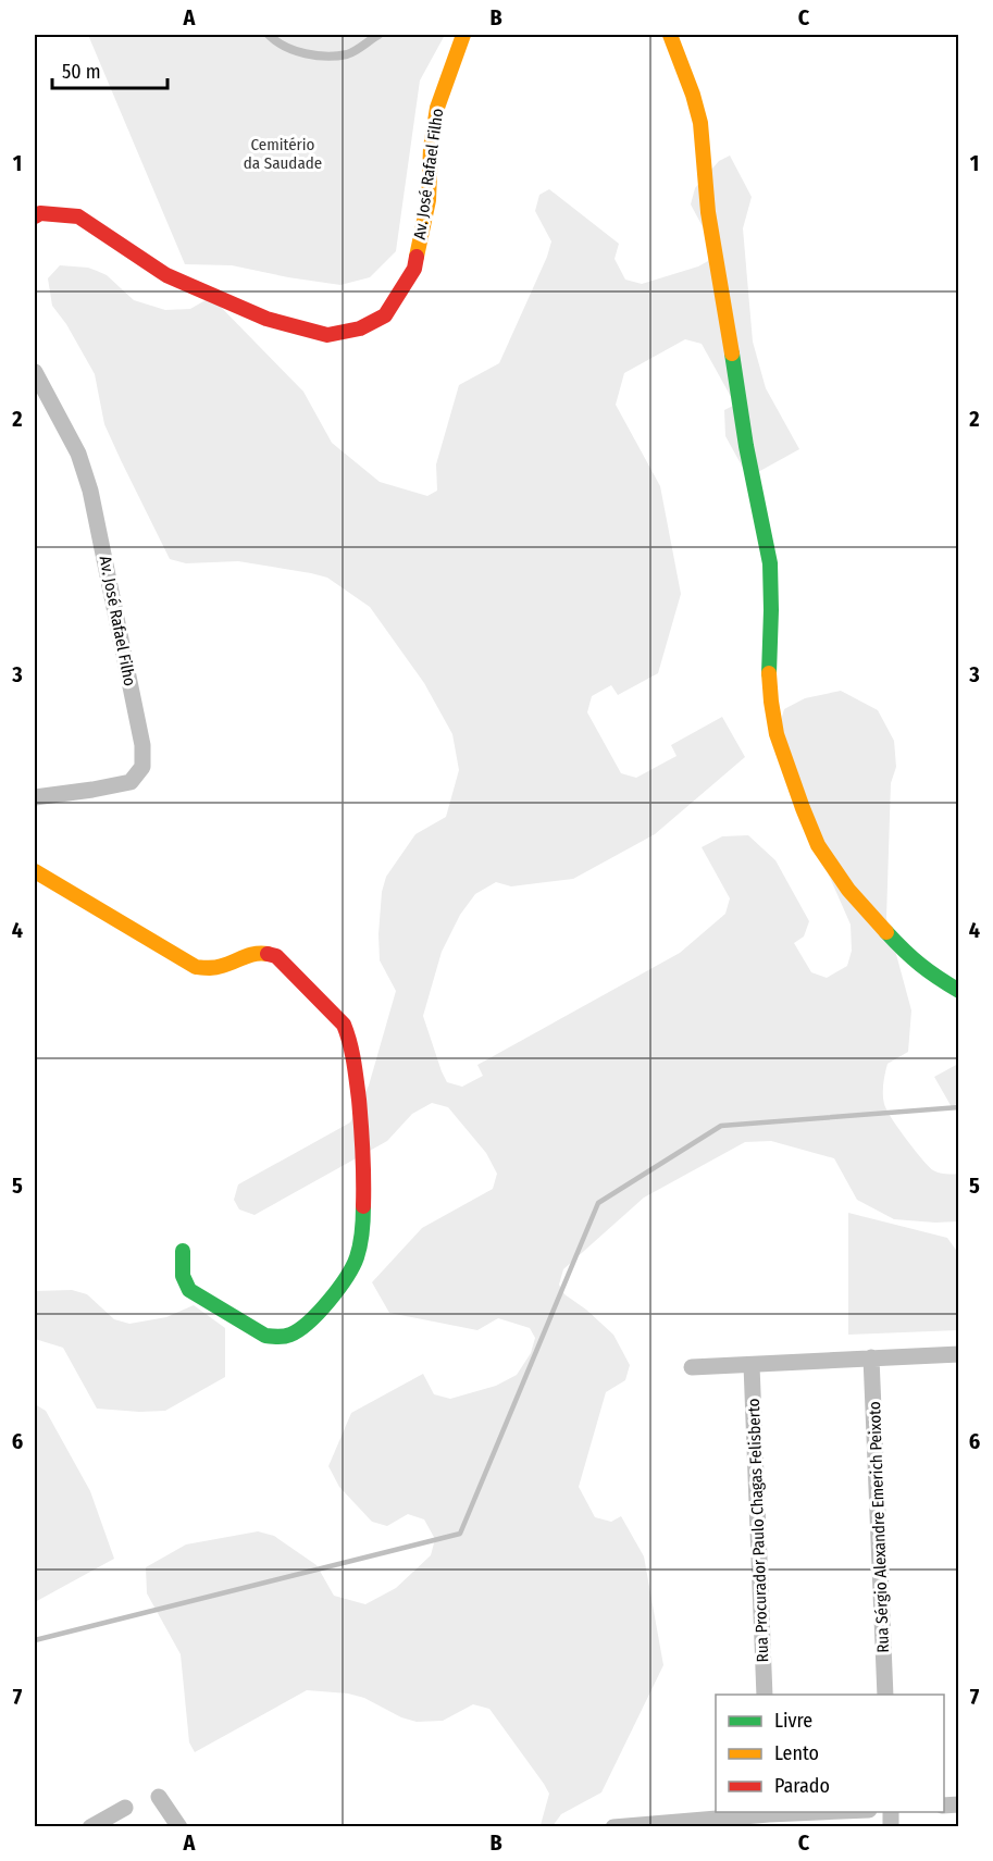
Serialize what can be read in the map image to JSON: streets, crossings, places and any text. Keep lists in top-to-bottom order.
{
  "streets": {
    "street": ["Av. José Rafael Filho", "Rua Sérgio Alexandre Emerich Peixoto", "Rua Procurador Paulo Chagas Felisberto"]
  },
  "parks": ["Cemitério da Saudade"],
  "legend": ["Livre", "Lento", "Parado"],
  "scale_bar": "50 m",
  "grid": {
    "columns": ["A", "B", "C"],
    "rows": [
      "1",
      "2",
      "3",
      "4",
      "5",
      "6",
      "7"
    ]
  }
}
